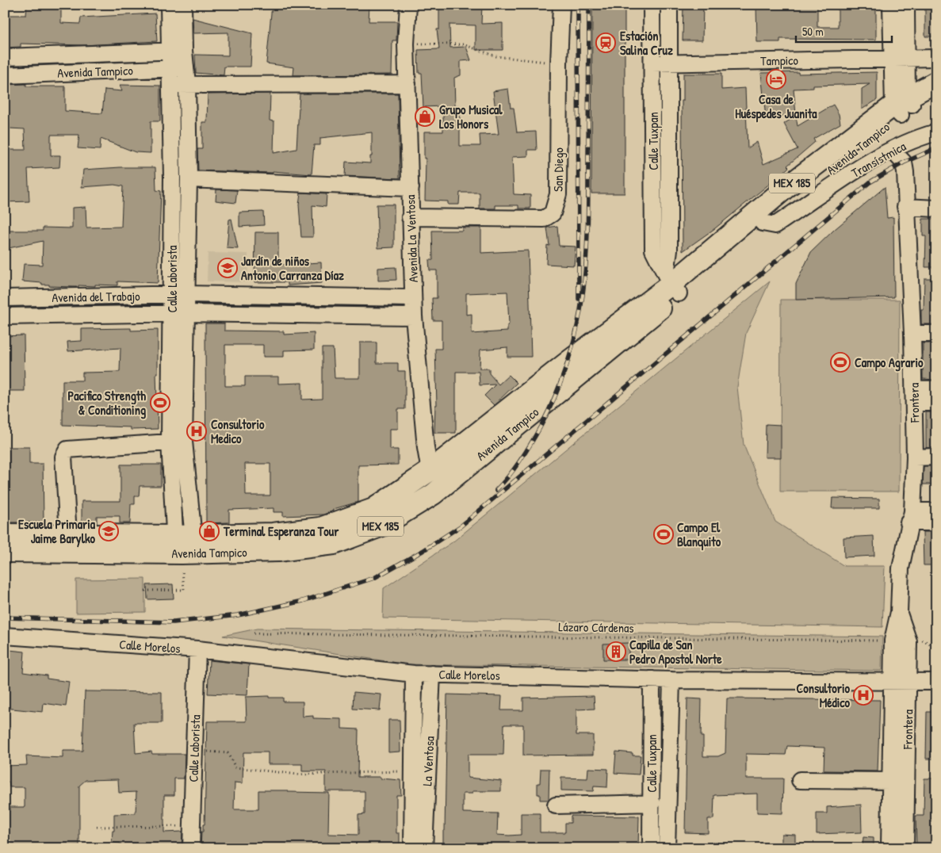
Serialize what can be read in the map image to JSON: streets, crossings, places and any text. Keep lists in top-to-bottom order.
{
  "streets": {
    "main road": ["Avenida Tampico", "MEX 185"],
    "street": [
      "Tampico",
      "Calle Tuxpan",
      "Transístmica",
      "San Diego",
      "Avenida La Ventosa",
      "Calle Laborista",
      "Avenida del Trabajo",
      "Frontera",
      "Calle Morelos",
      "La Ventosa"
    ],
    "path": ["Lázaro Cárdenas"]
  },
  "crossings": [
    ["Tampico", "Calle Tuxpan"],
    ["Avenida Tampico", "Calle Tuxpan"],
    ["Avenida Tampico", "Transístmica"],
    ["Avenida Tampico", "Avenida La Ventosa"],
    ["Avenida Tampico", "Calle Laborista"],
    ["Calle Tuxpan", "Calle Morelos"],
    ["Transístmica", "Frontera"],
    ["San Diego", "Avenida La Ventosa"],
    ["Avenida La Ventosa", "Avenida del Trabajo"],
    ["Calle Laborista", "Avenida del Trabajo"],
    ["Calle Laborista", "Calle Morelos"],
    ["Frontera", "Lázaro Cárdenas"],
    ["Frontera", "Calle Morelos"],
    ["Calle Morelos", "La Ventosa"]
  ],
  "places": {
    "station": ["Estación Salina Cruz"],
    "hotel": ["Casa de Huéspedes Juanita"],
    "shop": ["Grupo Musical Los Honors", "Terminal Esperanza Tour"],
    "school or university": ["Jardín de niños Antonio Carranza Díaz", "Escuela Primaria Jaime Barylko"],
    "sports": ["Campo Agrario", "Pacifico Strength & Conditioning", "Campo El Blanquito"],
    "hospital": ["Consultorio Medico", "Consultorio Médico"],
    "building": ["Capilla de San Pedro Apostol Norte"]
  },
  "scale_bar": "50 m"
}
